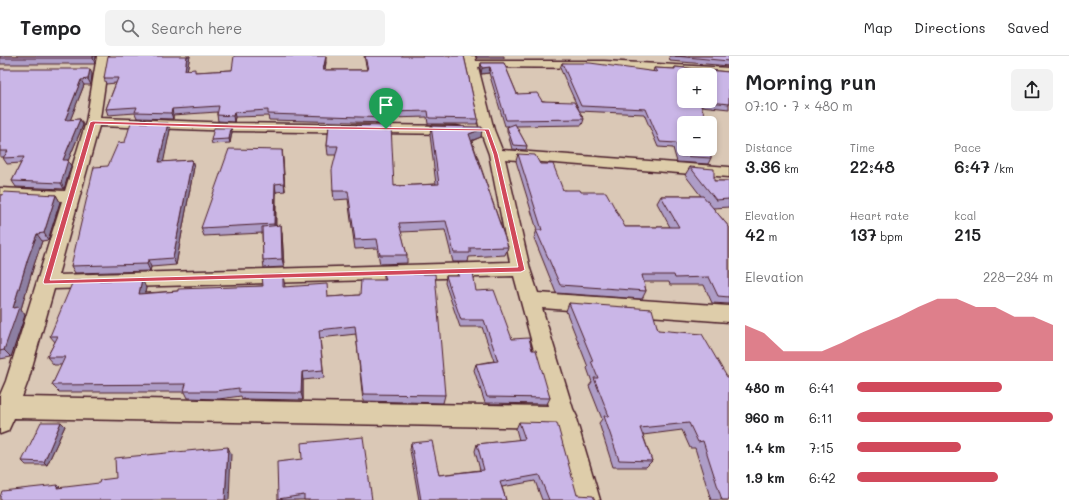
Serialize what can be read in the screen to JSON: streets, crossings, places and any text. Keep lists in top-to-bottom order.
{
  "page": {
    "header": "Tempo",
    "search": "Search here",
    "nav": ["Map", "Directions", "Saved"],
    "heading": ["Morning run", "07:10 · 7 × 480 m"],
    "map_buttons": ["+", "−"],
    "stats": [
      ["Distance", "3.36 km"],
      ["Time", "22:48"],
      ["Pace", "6:47 /km"],
      ["Elevation", "42 m"],
      ["Heart rate", "137 bpm"],
      ["kcal", "215"]
    ],
    "chart": ["Elevation", "228–234 m"],
    "list": [
      {
        "name": "480 m",
        "note": "6:41"
      },
      {
        "name": "960 m",
        "note": "6:11"
      },
      {
        "name": "1.4 km",
        "note": "7:15"
      },
      {
        "name": "1.9 km",
        "note": "6:42"
      }
    ]
  }
}
